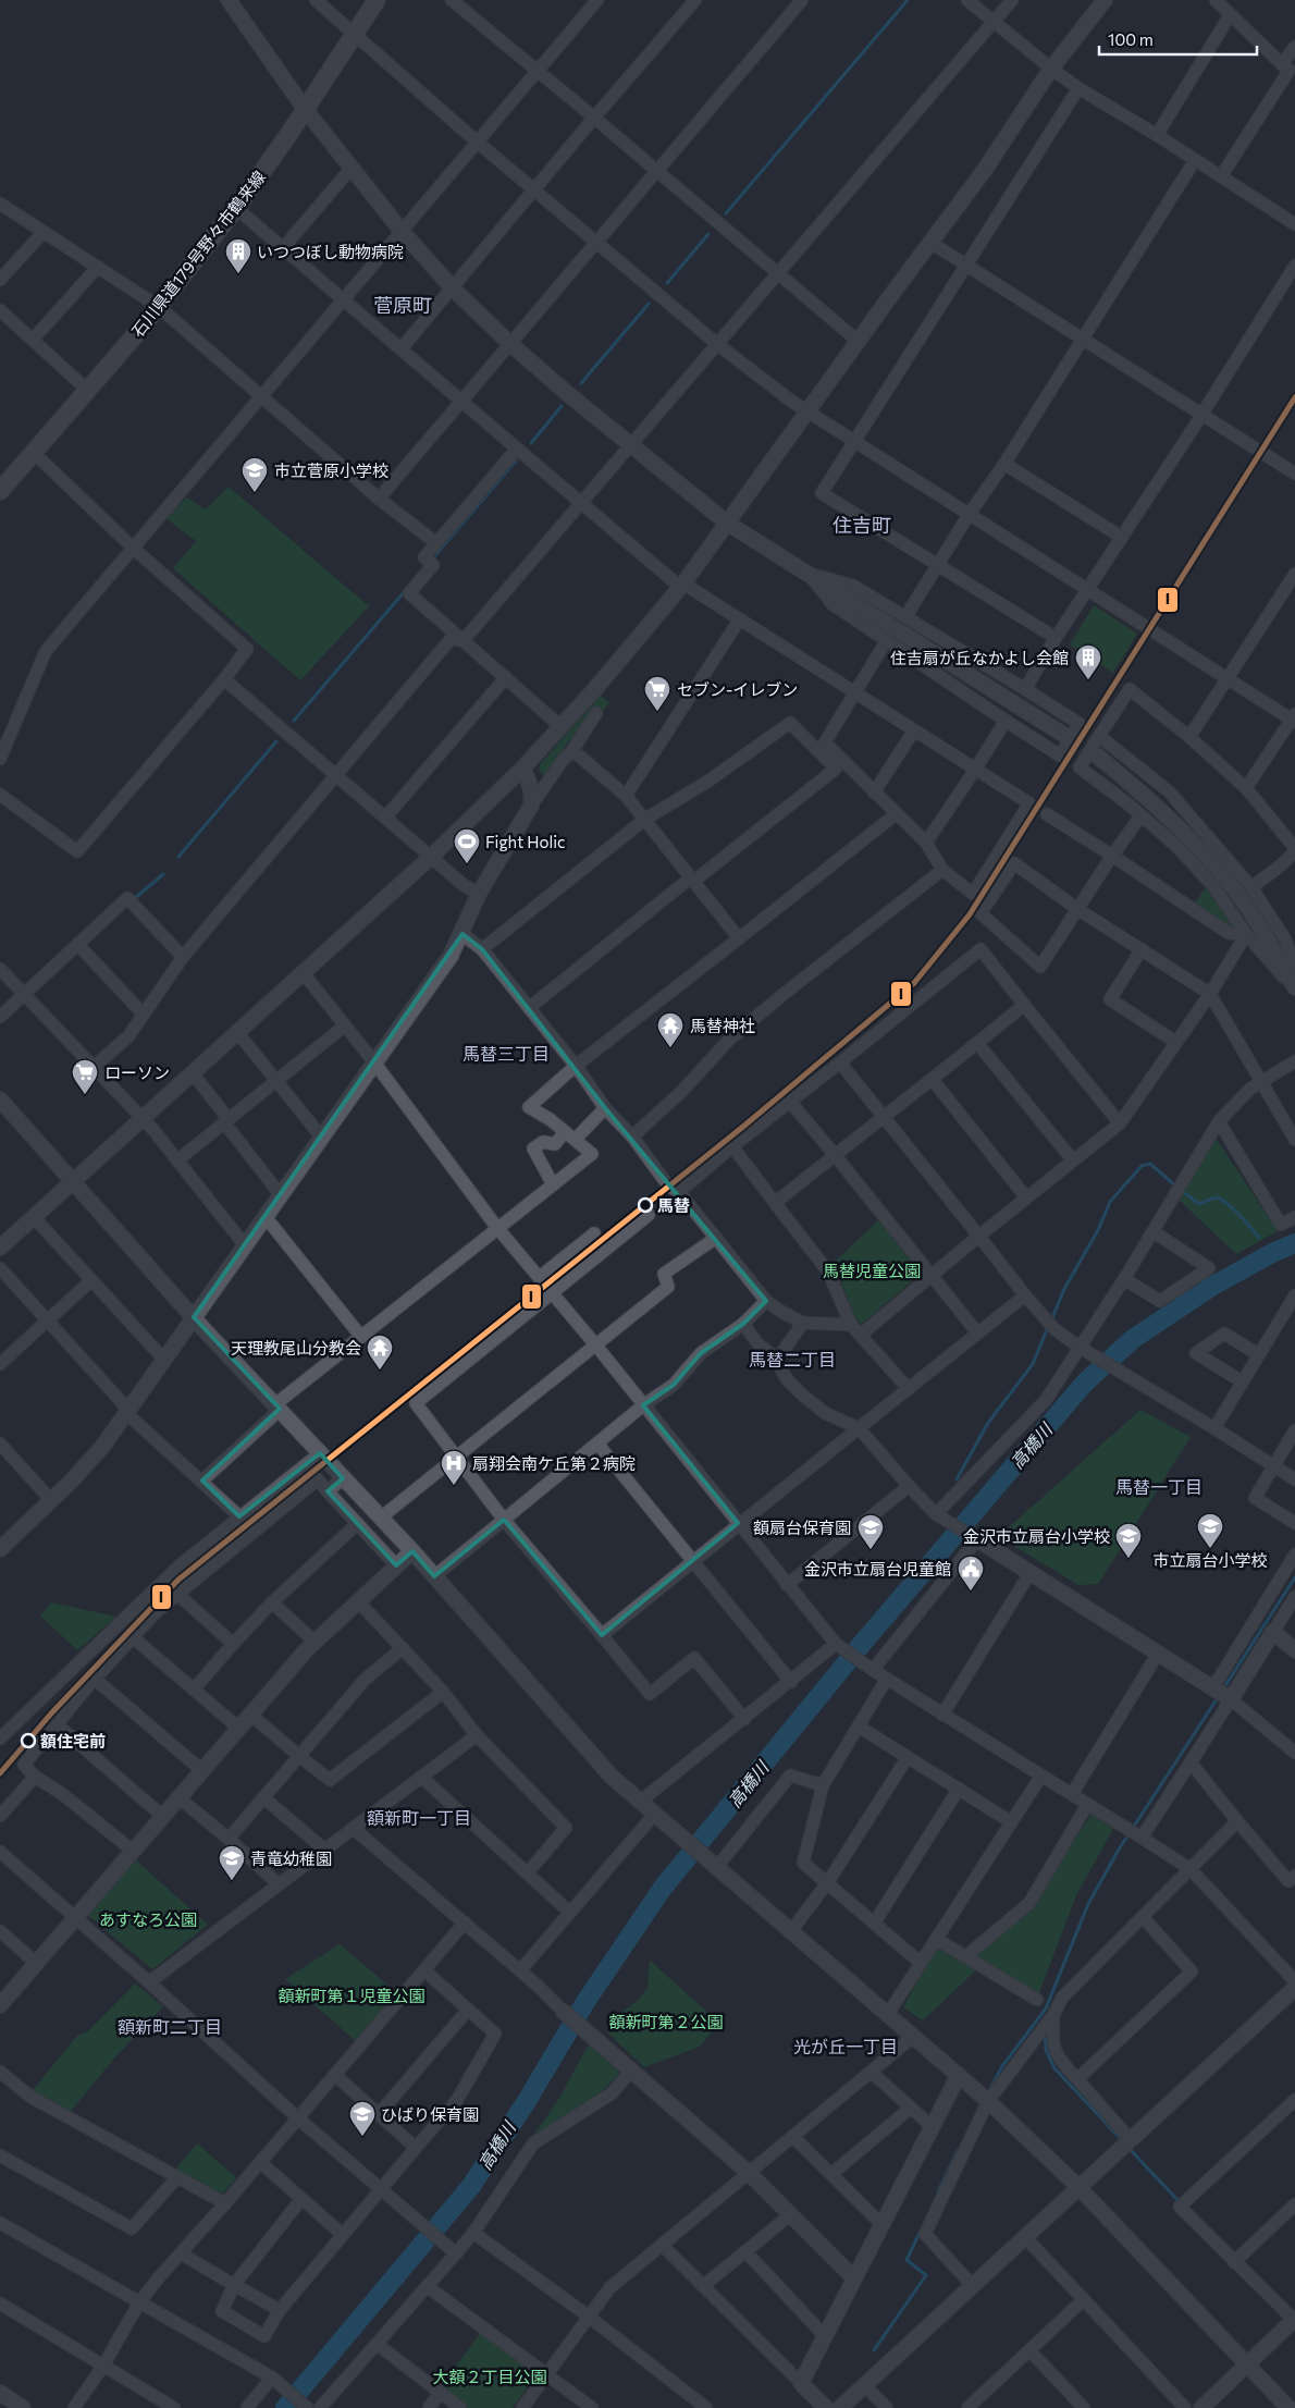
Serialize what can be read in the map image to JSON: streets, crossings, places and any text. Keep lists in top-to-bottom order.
{
  "streets": {
    "main road": ["石川県道179号野々市鶴来線"]
  },
  "districts": [
    "菅原町",
    "住吉町",
    "馬替三丁目",
    "馬替二丁目",
    "馬替一丁目",
    "額新町一丁目",
    "額新町二丁目",
    "光が丘一丁目"
  ],
  "water": ["高橋川"],
  "parks": [
    "馬替児童公園",
    "あすなろ公園",
    "額新町第１児童公園",
    "額新町第２公園",
    "大額２丁目公園"
  ],
  "places": {
    "building": ["いつつぼし動物病院", "住吉扇が丘なかよし会館"],
    "school or university": [
      "市立菅原小学校",
      "市立扇台小学校",
      "額扇台保育園",
      "金沢市立扇台小学校",
      "青竜幼稚園",
      "ひばり保育園"
    ],
    "supermarket": ["セブン-イレブン", "ローソン"],
    "sports": ["Fight Holic"],
    "temple": ["馬替神社", "天理教尾山分教会"],
    "other": ["馬替", "額住宅前"],
    "hospital": ["扇翔会南ケ丘第２病院"],
    "public building": ["金沢市立扇台児童館"]
  },
  "lines": ["transit line I"],
  "scale_bar": "100 m"
}
